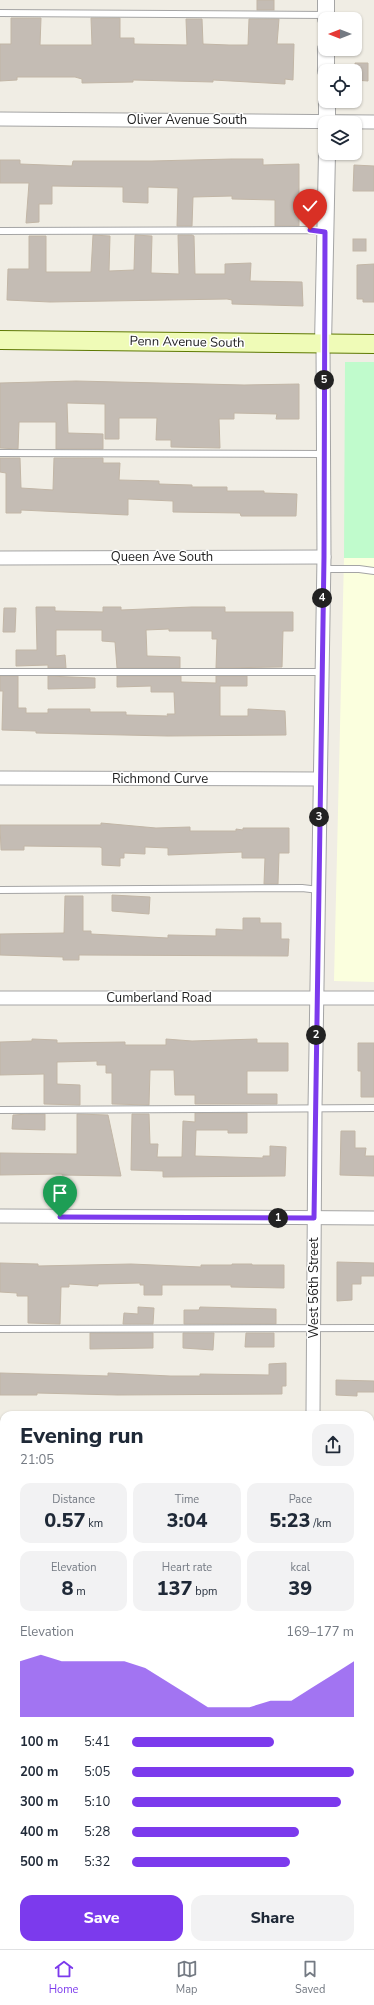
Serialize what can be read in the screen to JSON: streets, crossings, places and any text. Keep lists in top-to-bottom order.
{
  "streets": {
    "main road": ["Penn Avenue South"],
    "street": [
      "Oliver Avenue South",
      "Queen Ave South",
      "Richmond Curve",
      "Cumberland Road",
      "West 56th Street"
    ]
  },
  "crossings": [
    ["Penn Avenue South", "West 56th Street"],
    ["Queen Ave South", "West 56th Street"],
    ["Richmond Curve", "West 56th Street"],
    ["Cumberland Road", "West 56th Street"]
  ],
  "north": "left",
  "page": {
    "pins": [
      "5",
      "4",
      "3",
      "2",
      "1"
    ],
    "heading": ["Evening run", "21:05"],
    "stats": [
      ["Distance", "0.57 km"],
      ["Time", "3:04"],
      ["Pace", "5:23 /km"],
      ["Elevation", "8 m"],
      ["Heart rate", "137 bpm"],
      ["kcal", "39"]
    ],
    "chart": ["Elevation", "169–177 m"],
    "list": [
      {
        "name": "100 m",
        "note": "5:41"
      },
      {
        "name": "200 m",
        "note": "5:05"
      },
      {
        "name": "300 m",
        "note": "5:10"
      },
      {
        "name": "400 m",
        "note": "5:28"
      },
      {
        "name": "500 m",
        "note": "5:32"
      }
    ],
    "buttons": ["Save", "Share"],
    "tabs": ["Home", "Map", "Saved"]
  }
}
